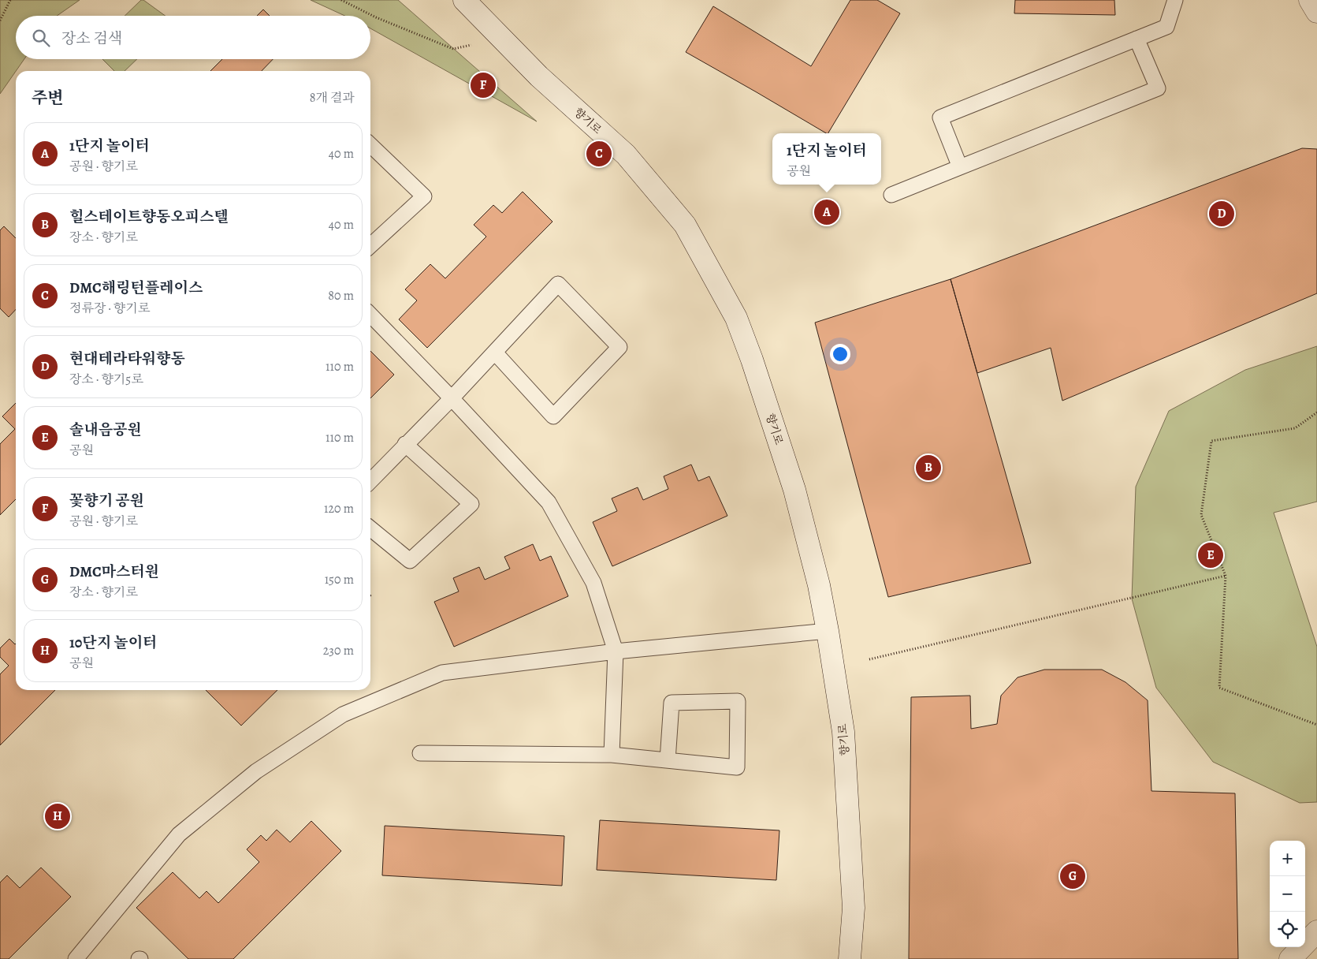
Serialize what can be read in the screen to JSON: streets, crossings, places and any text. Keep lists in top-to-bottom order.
{
  "streets": {
    "main road": ["향기로"]
  },
  "page": {
    "search": "장소 검색",
    "pins": [
      "F",
      "C",
      "A",
      "D",
      "B",
      "E",
      "H",
      "G"
    ],
    "heading": ["주변", "8개 결과"],
    "list": [
      {
        "mark": "A",
        "name": "1단지 놀이터",
        "note": "공원 · 향기로",
        "value": "40 m"
      },
      {
        "mark": "B",
        "name": "힐스테이트향동오피스텔",
        "note": "장소 · 향기로",
        "value": "40 m"
      },
      {
        "mark": "C",
        "name": "DMC해링턴플레이스",
        "note": "정류장 · 향기로",
        "value": "80 m"
      },
      {
        "mark": "D",
        "name": "현대테라타워향동",
        "note": "장소 · 향기5로",
        "value": "110 m"
      },
      {
        "mark": "E",
        "name": "솔내음공원",
        "note": "공원",
        "value": "110 m"
      },
      {
        "mark": "F",
        "name": "꽃향기 공원",
        "note": "공원 · 향기로",
        "value": "120 m"
      },
      {
        "mark": "G",
        "name": "DMC마스터원",
        "note": "장소 · 향기로",
        "value": "150 m"
      },
      {
        "mark": "H",
        "name": "10단지 놀이터",
        "note": "공원",
        "value": "230 m"
      }
    ],
    "popup": ["1단지 놀이터", "공원"],
    "map_buttons": ["+", "−"]
  }
}
